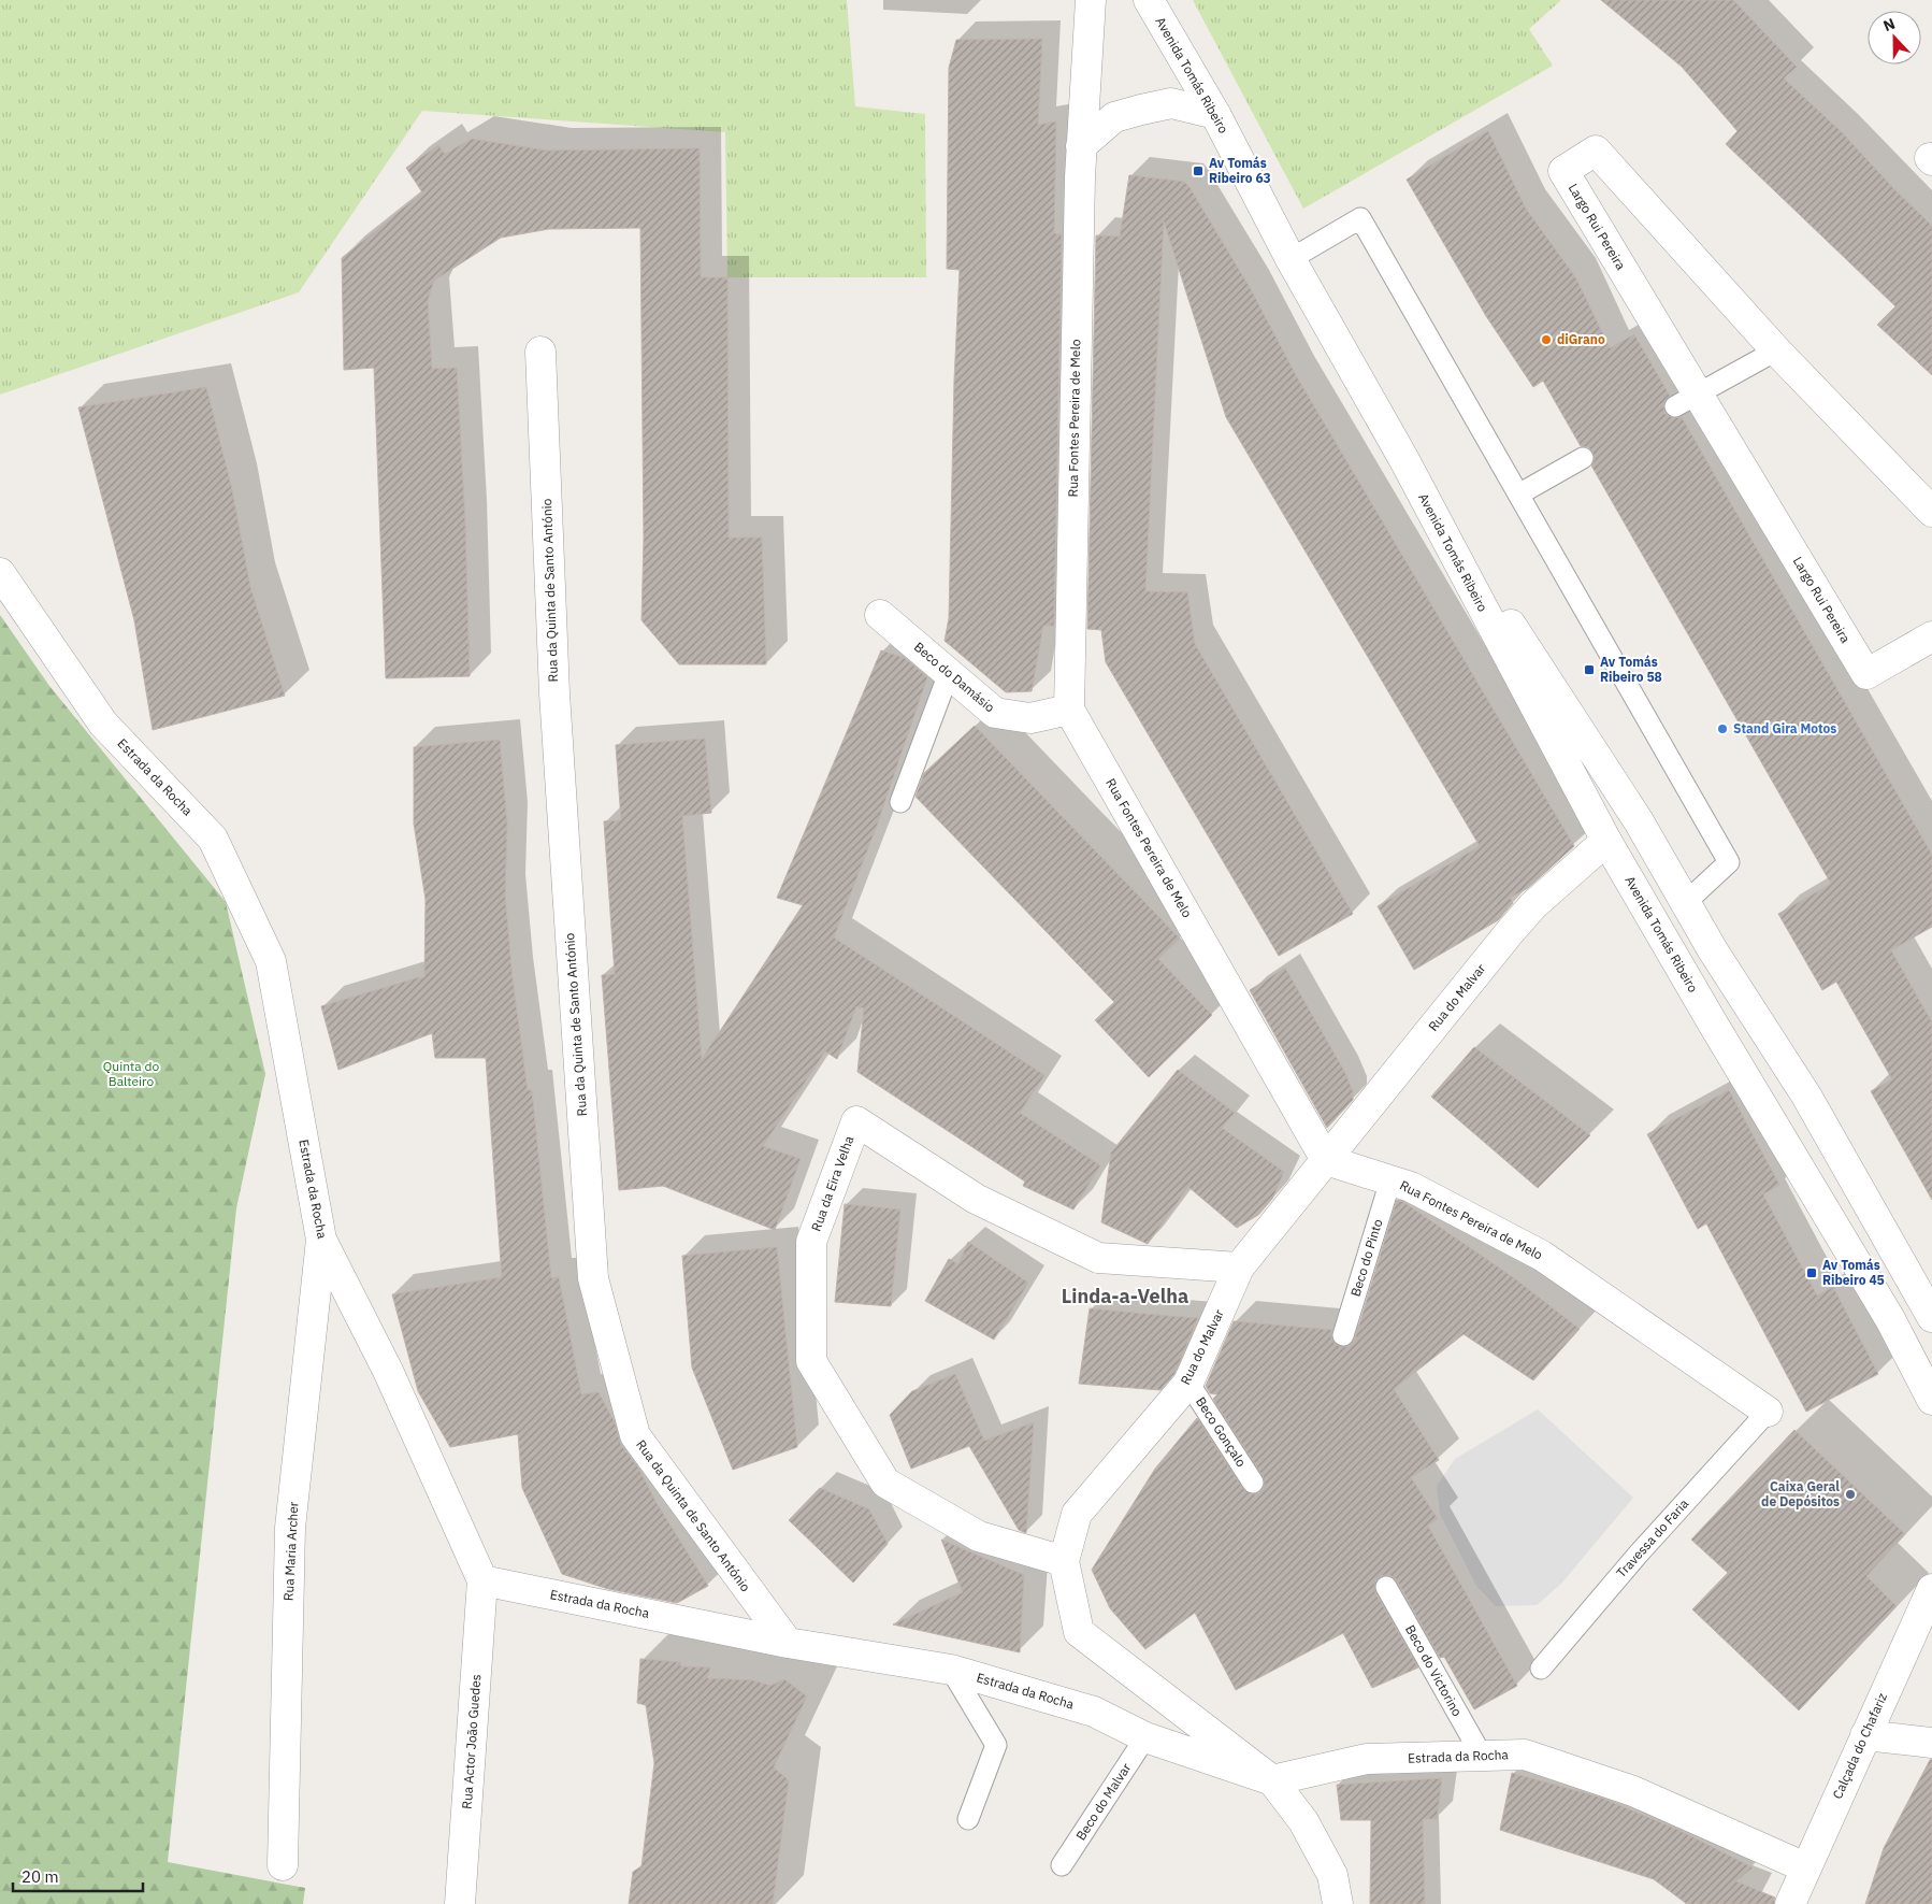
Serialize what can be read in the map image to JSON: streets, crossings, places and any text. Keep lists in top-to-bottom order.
{
  "streets": {
    "street": [
      "Avenida Tomás Ribeiro",
      "Largo Rui Pereira",
      "Rua Fontes Pereira de Melo",
      "Rua da Quinta de Santo António",
      "Beco do Damásio",
      "Estrada da Rocha",
      "Rua do Malvar",
      "Rua da Eira Velha",
      "Rua Maria Archer",
      "Rua Actor João Guedes",
      "Calçada do Chafariz"
    ],
    "lane": [
      "Beco do Pinto",
      "Beco Gonçalo",
      "Travessa do Faria",
      "Beco do Victorino",
      "Beco do Malvar"
    ]
  },
  "crossings": [
    ["Avenida Tomás Ribeiro", "Rua do Malvar"],
    ["Rua Fontes Pereira de Melo", "Beco do Damásio"],
    ["Rua Fontes Pereira de Melo", "Rua do Malvar"],
    ["Rua Fontes Pereira de Melo", "Beco do Pinto"],
    ["Rua Fontes Pereira de Melo", "Travessa do Faria"],
    ["Rua da Quinta de Santo António", "Estrada da Rocha"],
    ["Estrada da Rocha", "Rua do Malvar"],
    ["Estrada da Rocha", "Rua Maria Archer"],
    ["Estrada da Rocha", "Beco do Victorino"],
    ["Estrada da Rocha", "Rua Actor João Guedes"],
    ["Estrada da Rocha", "Calçada do Chafariz"],
    ["Estrada da Rocha", "Beco do Malvar"],
    ["Rua do Malvar", "Rua da Eira Velha"],
    ["Rua do Malvar", "Beco Gonçalo"]
  ],
  "districts": ["Linda-a-Velha"],
  "parks": ["Quinta do Balteiro"],
  "places": {
    "transit": ["Av Tomás Ribeiro 63", "Av Tomás Ribeiro 58", "Av Tomás Ribeiro 45"],
    "other": ["diGrano", "Stand Gira Motos", "Caixa Geral de Depósitos"]
  },
  "scale_bar": "20 m",
  "north": "top"
}
